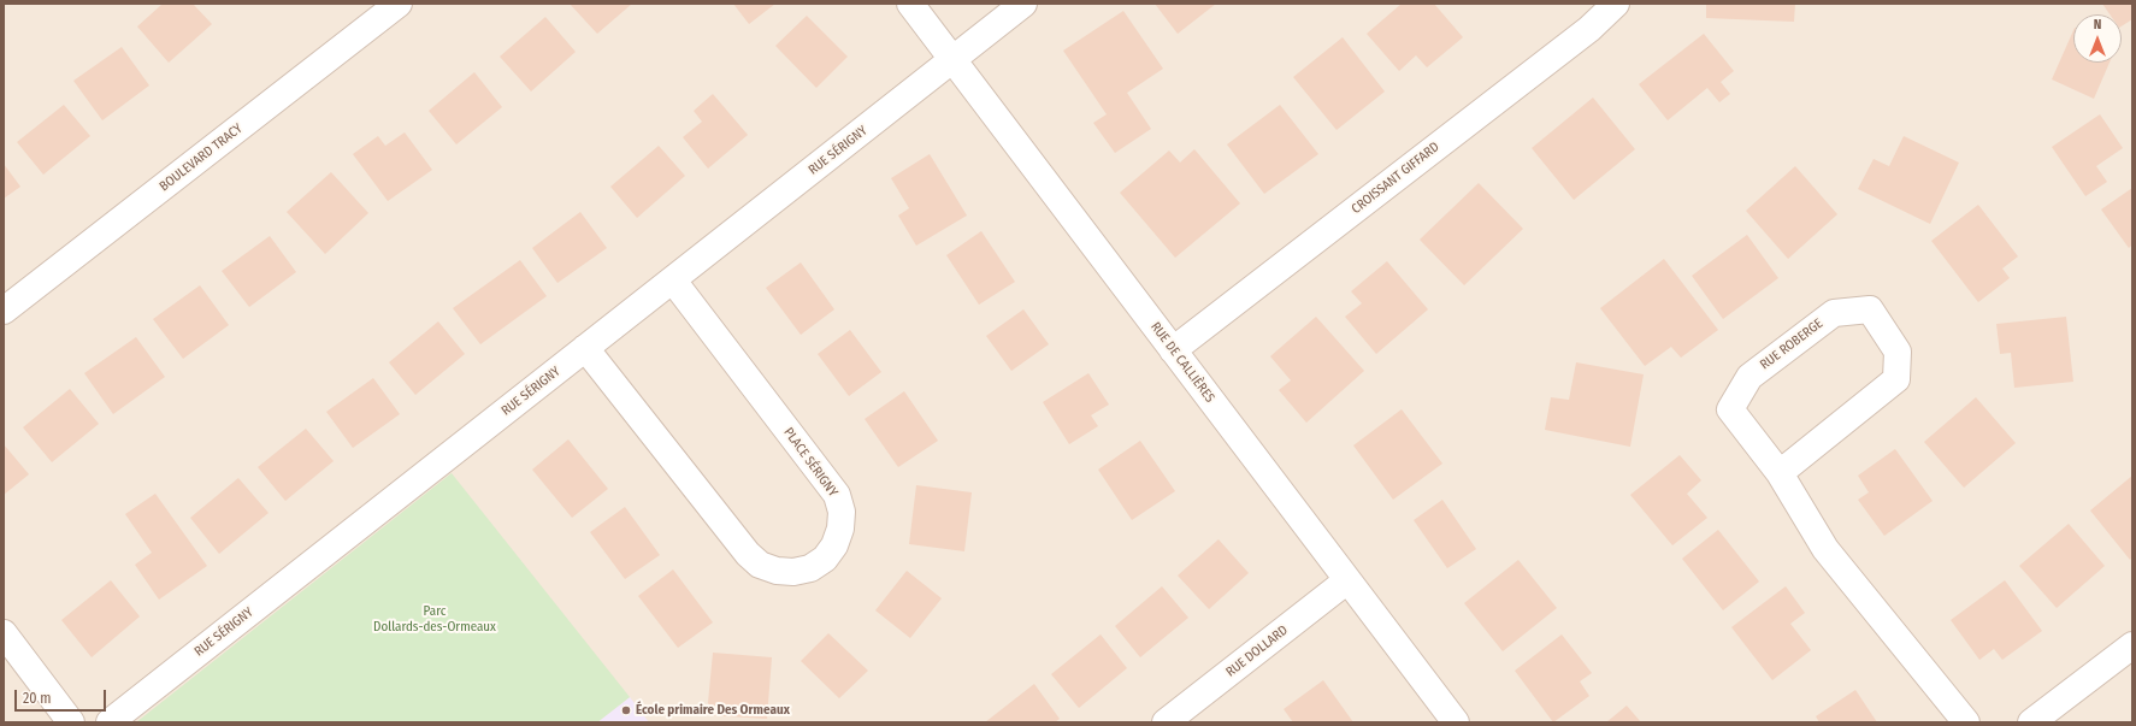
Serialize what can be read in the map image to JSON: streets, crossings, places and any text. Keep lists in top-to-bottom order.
{
  "streets": {
    "street": [
      "RUE SÉRIGNY",
      "BOULEVARD TRACY",
      "CROISSANT GIFFARD",
      "RUE ROBERGE",
      "RUE DE CALLIÈRES",
      "PLACE SÉRIGNY",
      "RUE DOLLARD"
    ]
  },
  "crossings": [
    ["RUE SÉRIGNY", "RUE DE CALLIÈRES"],
    ["RUE SÉRIGNY", "PLACE SÉRIGNY"],
    ["CROISSANT GIFFARD", "RUE DE CALLIÈRES"],
    ["RUE DE CALLIÈRES", "RUE DOLLARD"]
  ],
  "parks": ["Parc Dollards-des-Ormeaux"],
  "places": ["École primaire Des Ormeaux"],
  "scale_bar": "20 m",
  "north": "top"
}
